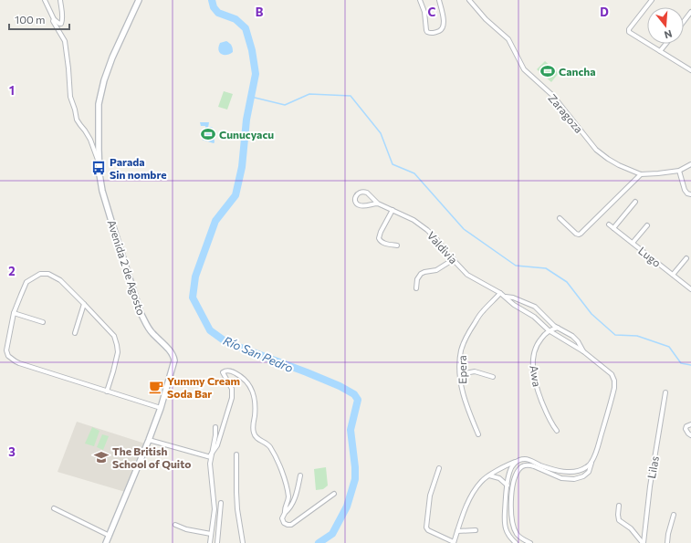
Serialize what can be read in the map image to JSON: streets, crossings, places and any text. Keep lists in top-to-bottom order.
{
  "streets": {
    "main road": ["Avenida 2 de Agosto"],
    "street": [
      "Zaragoza",
      "Valdivia",
      "Lugo",
      "Epera",
      "Awa",
      "Lilas"
    ]
  },
  "crossings": [
    ["Valdivia", "Epera"],
    ["Valdivia", "Awa"]
  ],
  "water": ["Río San Pedro"],
  "places": {
    "sports": ["Cancha", "Cunucyacu"],
    "bus stop": ["Parada Sin nombre"],
    "cafe": ["Yummy Cream Soda Bar"],
    "school or university": ["The British School of Quito"]
  },
  "scale_bar": "100 m",
  "north": "bottom",
  "grid": {
    "columns": ["B", "C", "D"],
    "rows": ["1", "2", "3"]
  }
}
